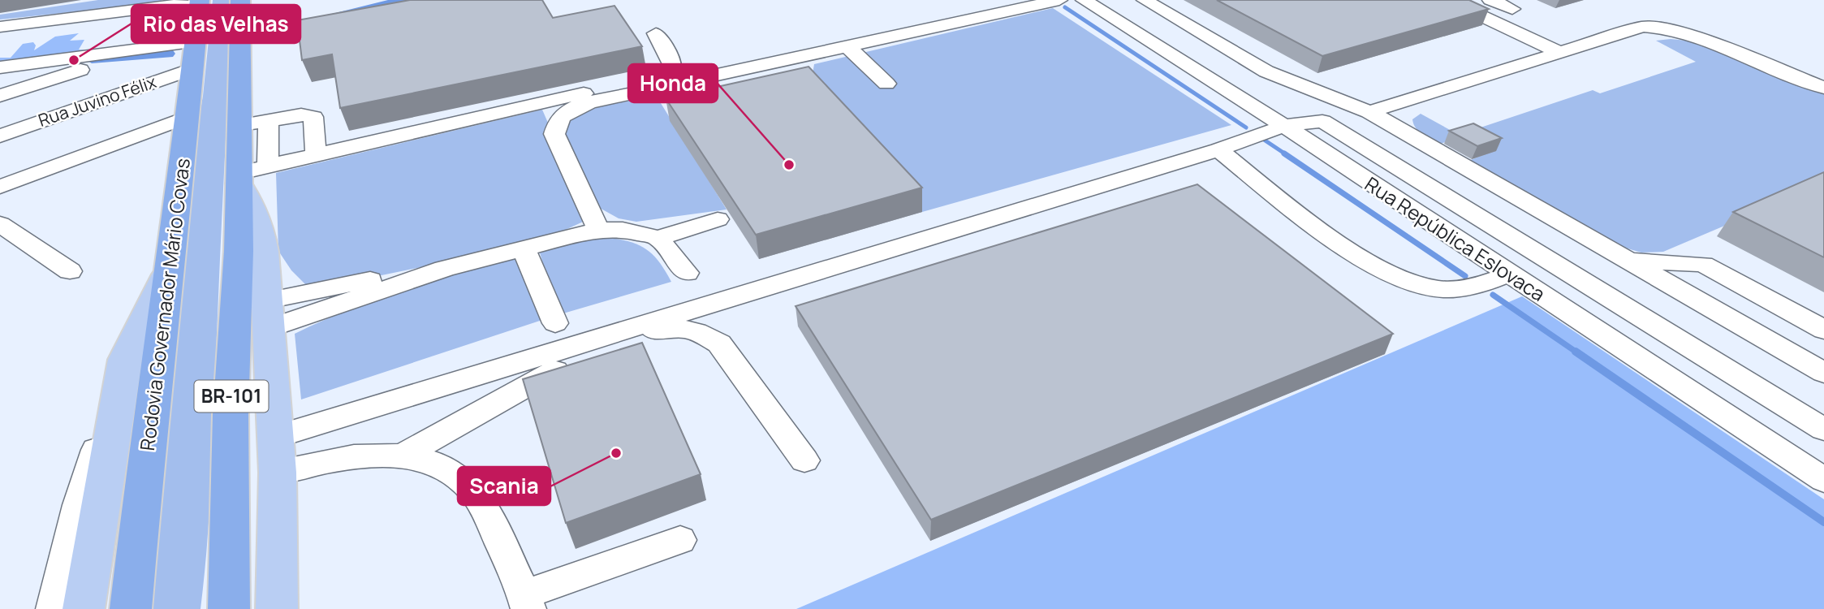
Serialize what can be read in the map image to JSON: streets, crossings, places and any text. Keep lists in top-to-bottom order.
{
  "streets": {
    "highway": ["Rodovia Governador Mário Covas", "BR-101"],
    "street": ["Rua Juvino Félix", "Rua República Eslovaca"]
  },
  "crossings": [
    ["Rua Juvino Félix", "Rodovia Governador Mário Covas"]
  ],
  "places": ["Rio das Velhas", "Honda", "Scania"]
}
